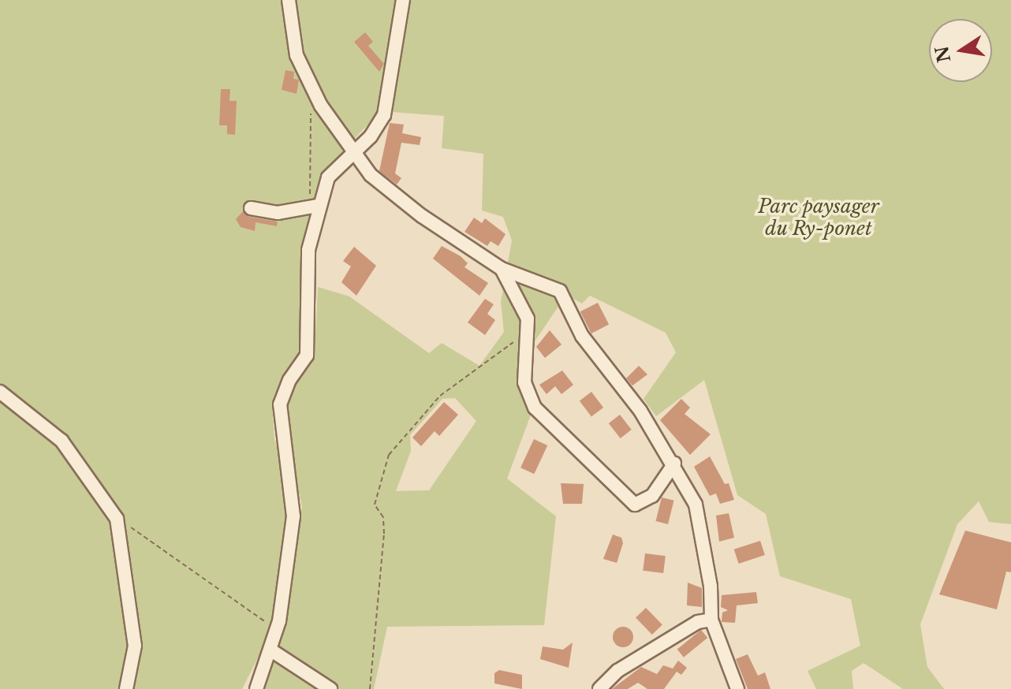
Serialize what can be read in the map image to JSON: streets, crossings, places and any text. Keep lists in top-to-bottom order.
{
  "parks": ["Parc paysager du Ry-ponet"],
  "north": "left"
}
